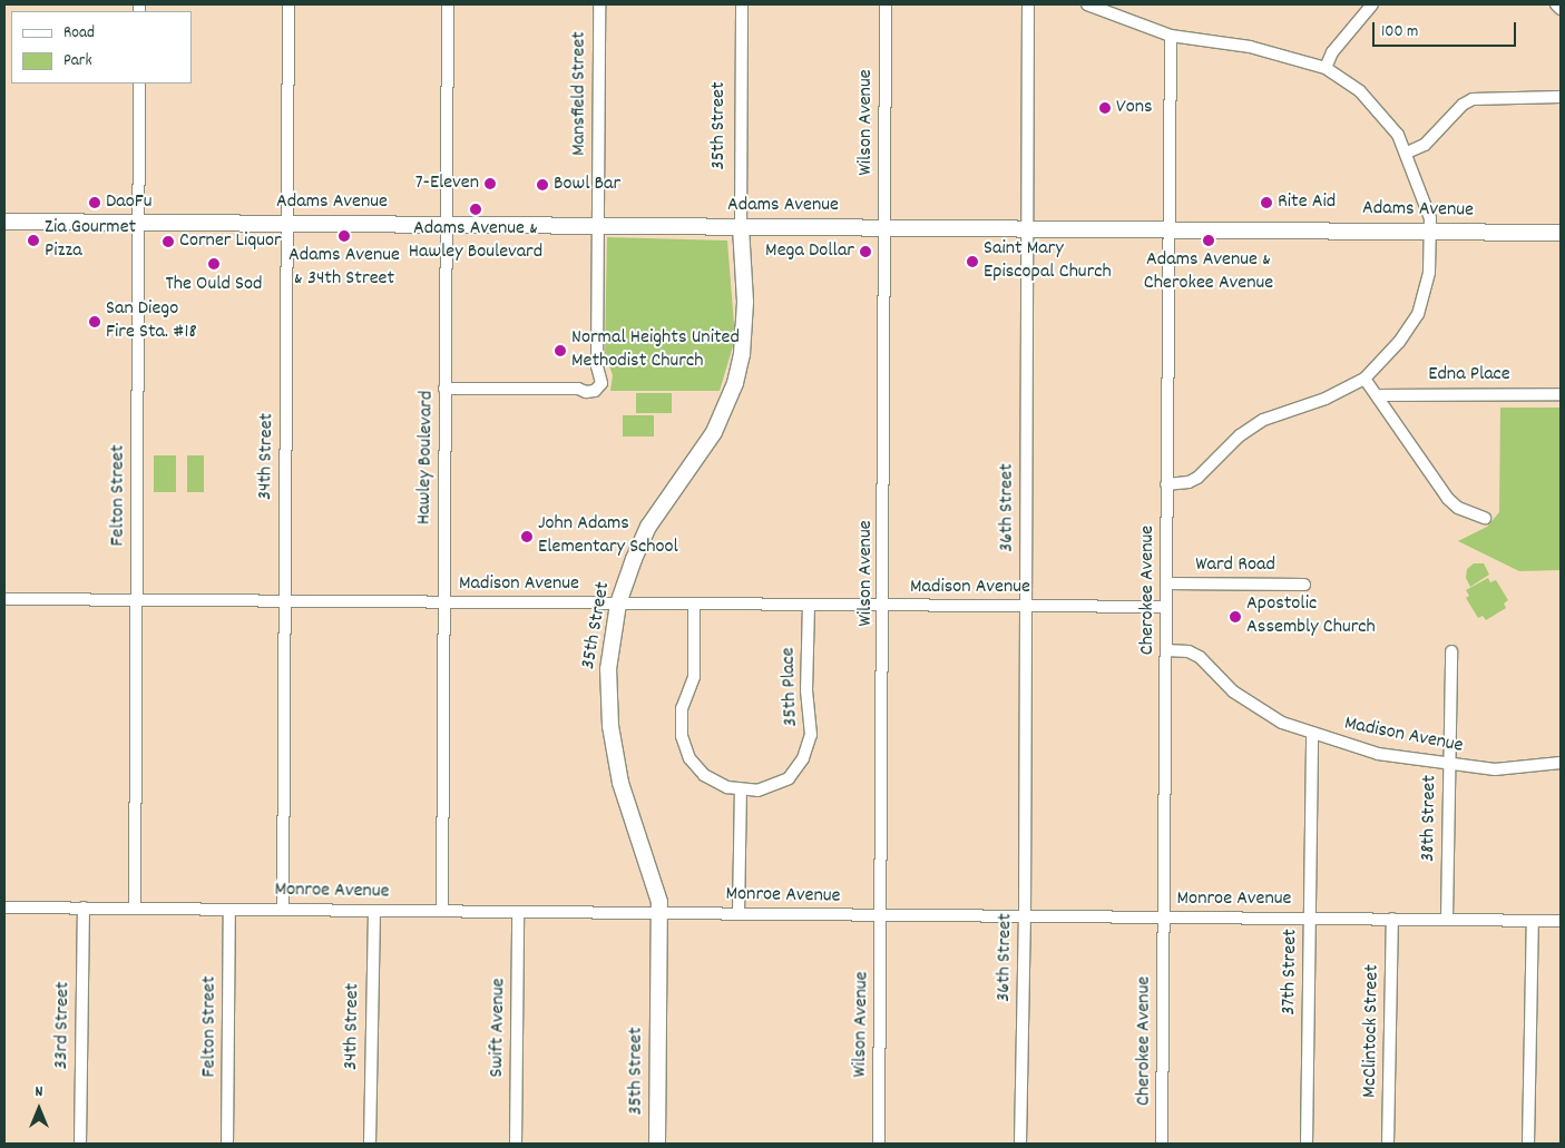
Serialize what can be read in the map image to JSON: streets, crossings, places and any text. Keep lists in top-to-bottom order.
{
  "streets": {
    "main road": ["35th Street", "Adams Avenue"],
    "street": [
      "Mansfield Street",
      "Wilson Avenue",
      "Edna Place",
      "34th Street",
      "Hawley Boulevard",
      "Felton Street",
      "36th Street",
      "Ward Road",
      "Madison Avenue",
      "Cherokee Avenue",
      "35th Place",
      "38th Street",
      "Monroe Avenue",
      "37th Street",
      "33rd Street",
      "Swift Avenue",
      "McClintock Street"
    ]
  },
  "crossings": [
    ["Mansfield Street", "Adams Avenue"],
    ["Mansfield Street", "Hawley Boulevard"],
    ["Wilson Avenue", "Adams Avenue"],
    ["Wilson Avenue", "Madison Avenue"],
    ["Wilson Avenue", "Monroe Avenue"],
    ["35th Street", "Adams Avenue"],
    ["35th Street", "Madison Avenue"],
    ["35th Street", "Monroe Avenue"],
    ["Adams Avenue", "34th Street"],
    ["Adams Avenue", "Hawley Boulevard"],
    ["Adams Avenue", "Felton Street"],
    ["Adams Avenue", "36th Street"],
    ["Adams Avenue", "Cherokee Avenue"],
    ["34th Street", "Madison Avenue"],
    ["34th Street", "Monroe Avenue"],
    ["Hawley Boulevard", "Madison Avenue"],
    ["Hawley Boulevard", "Monroe Avenue"],
    ["Felton Street", "Madison Avenue"],
    ["Felton Street", "Monroe Avenue"],
    ["36th Street", "Madison Avenue"],
    ["36th Street", "Monroe Avenue"],
    ["Ward Road", "Cherokee Avenue"],
    ["Madison Avenue", "Cherokee Avenue"],
    ["Madison Avenue", "35th Place"],
    ["Madison Avenue", "38th Street"],
    ["Madison Avenue", "37th Street"],
    ["Cherokee Avenue", "Monroe Avenue"],
    ["38th Street", "Monroe Avenue"],
    ["Monroe Avenue", "37th Street"],
    ["Monroe Avenue", "33rd Street"],
    ["Monroe Avenue", "Swift Avenue"],
    ["Monroe Avenue", "McClintock Street"]
  ],
  "places": [
    "Vons",
    "7-Eleven",
    "Bowl Bar",
    "DaoFu",
    "Rite Aid",
    "Adams Avenue & Hawley Boulevard",
    "Adams Avenue & 34th Street",
    "Zia Gourmet Pizza",
    "Adams Avenue & Cherokee Avenue",
    "Corner Liquor",
    "Mega Dollar",
    "Saint Mary Episcopal Church",
    "The Ould Sod",
    "San Diego Fire Sta. #18",
    "Normal Heights United Methodist Church",
    "John Adams Elementary School",
    "Apostolic Assembly Church"
  ],
  "legend": ["Road", "Park"],
  "scale_bar": "100 m",
  "north": "top"
}
